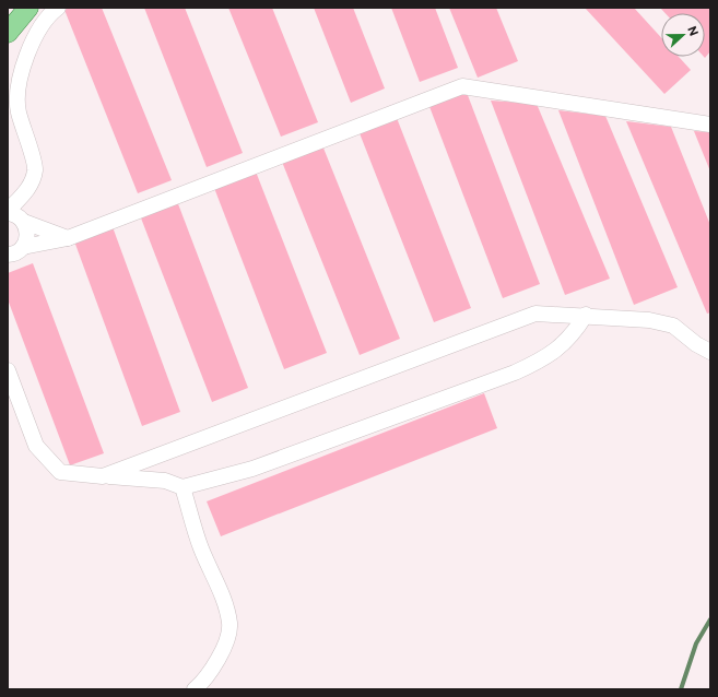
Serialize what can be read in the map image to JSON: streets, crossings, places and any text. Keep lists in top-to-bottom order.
{
  "north": "right"
}
